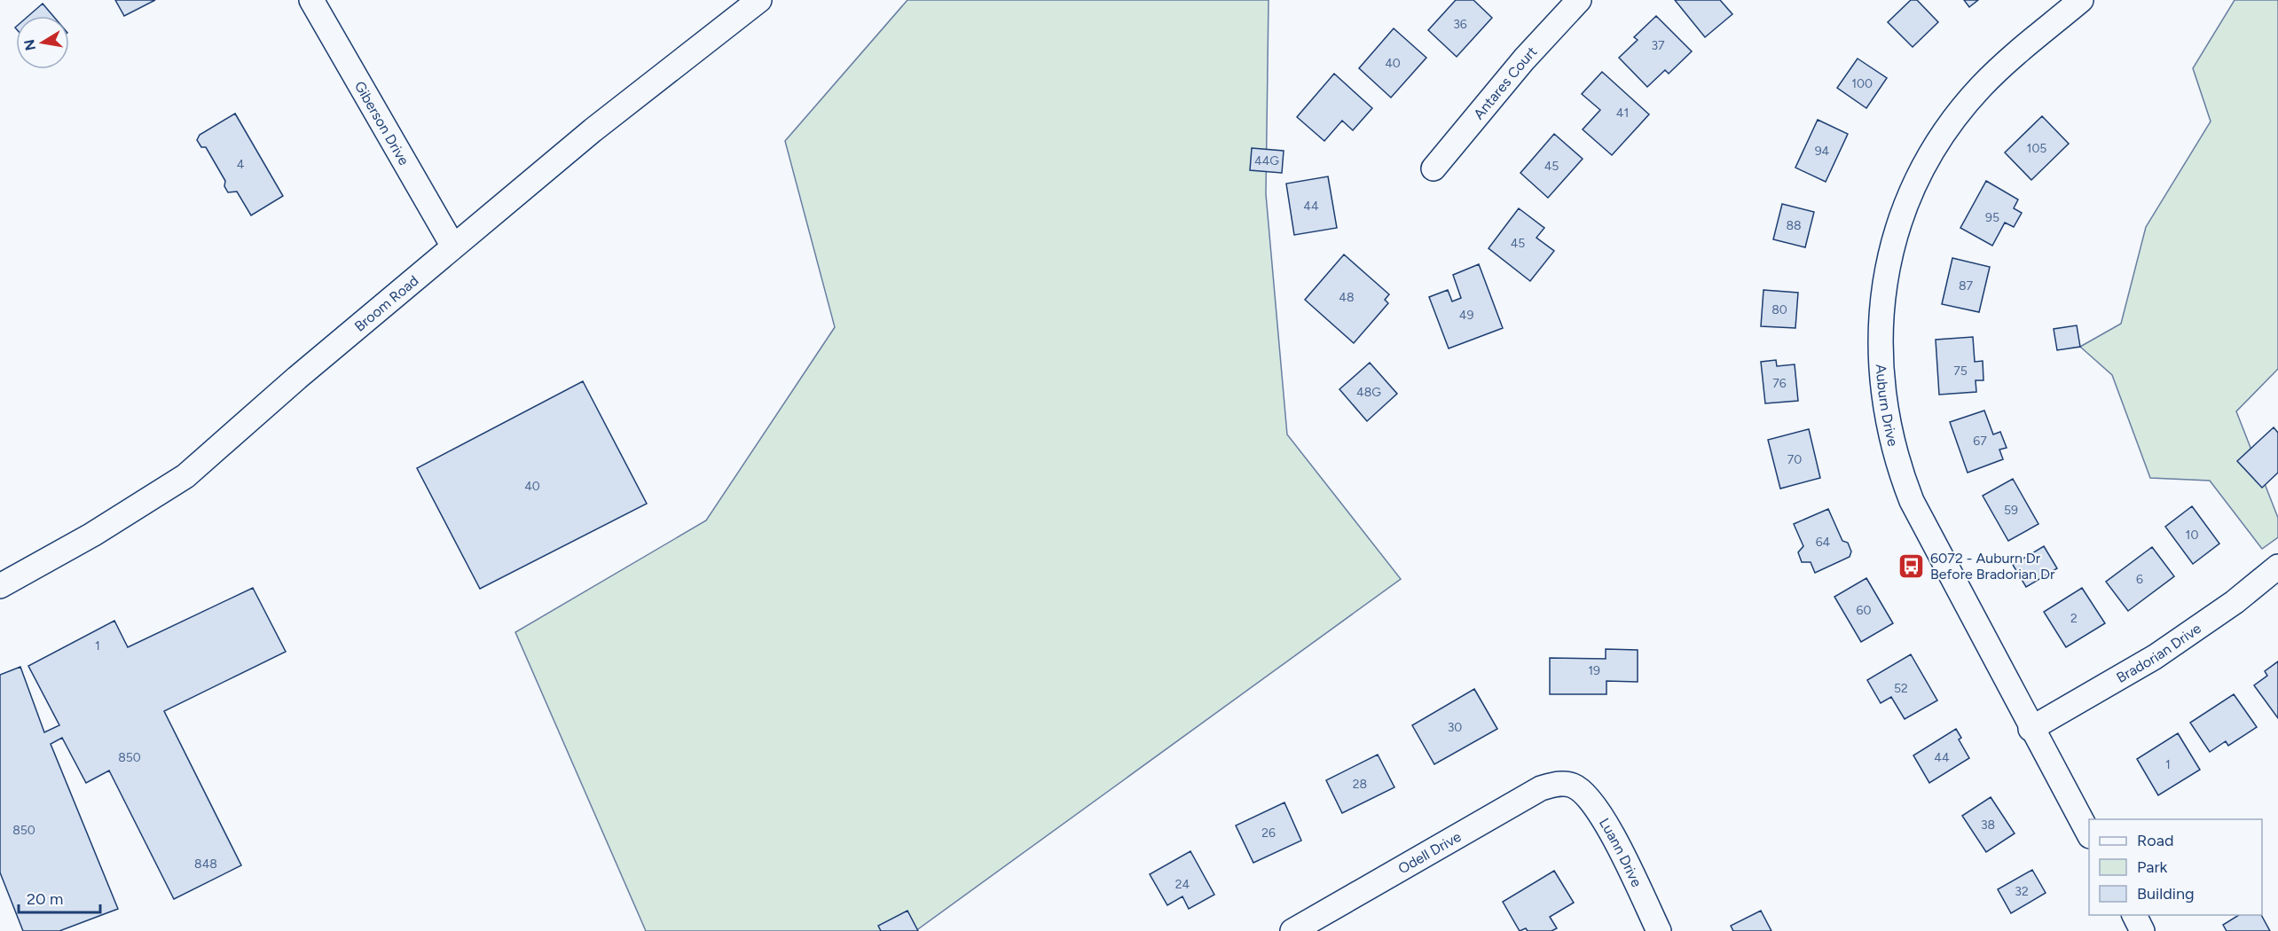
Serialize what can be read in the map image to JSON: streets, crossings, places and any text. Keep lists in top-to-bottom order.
{
  "streets": {
    "street": [
      "Antares Court",
      "Giberson Drive",
      "Broom Road",
      "Auburn Drive",
      "Bradorian Drive",
      "Odell Drive",
      "Luann Drive"
    ]
  },
  "crossings": [
    ["Giberson Drive", "Broom Road"],
    ["Auburn Drive", "Bradorian Drive"],
    ["Odell Drive", "Luann Drive"]
  ],
  "places": {
    "bus stop": ["6072 - Auburn Dr Before Bradorian Dr"]
  },
  "house_numbers": [
    "36",
    "37",
    "40",
    "100",
    "41",
    "105",
    "94",
    "44G",
    "4",
    "45",
    "44",
    "95",
    "88",
    "45",
    "87",
    "48",
    "80",
    "49",
    "75",
    "76",
    "48G",
    "67",
    "70",
    "40",
    "59",
    "10",
    "64",
    "6",
    "60",
    "2",
    "1",
    "19",
    "52",
    "30",
    "850",
    "44",
    "1",
    "28",
    "38",
    "850",
    "26",
    "848",
    "24",
    "32"
  ],
  "legend": ["Road", "Park", "Building"],
  "scale_bar": "20 m",
  "north": "left"
}
